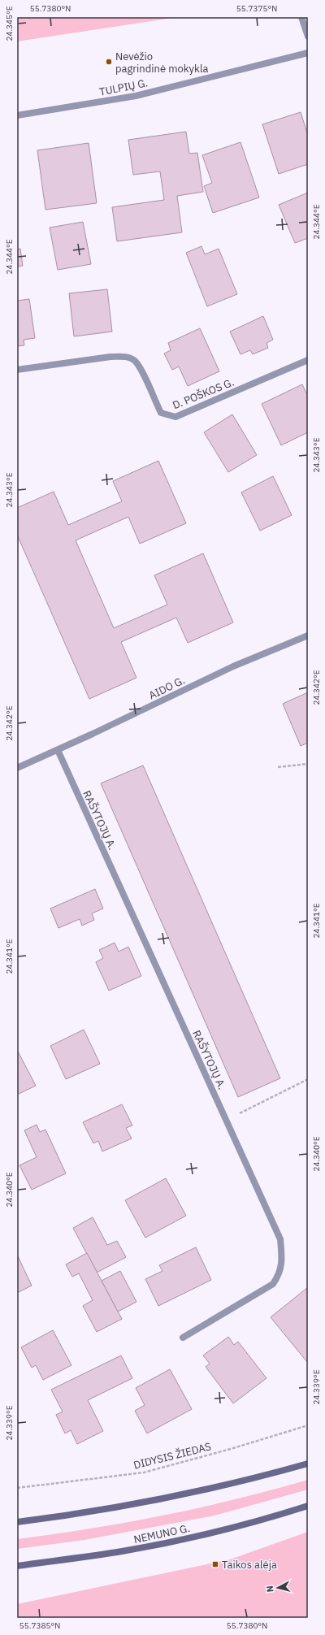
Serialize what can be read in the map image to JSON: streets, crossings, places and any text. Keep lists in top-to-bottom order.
{
  "streets": {
    "main road": ["NEMUNO G."],
    "street": [
      "TULPIŲ G.",
      "D. POŠKOS G.",
      "AIDO G.",
      "RAŠYTOJŲ A."
    ],
    "path": ["DIDYSIS ŽIEDAS"]
  },
  "crossings": [
    ["AIDO G.", "RAŠYTOJŲ A."]
  ],
  "places": {
    "other": ["Nevėžio pagrindinė mokykla"],
    "transit": ["Taikos alėja"]
  },
  "north": "left",
  "coordinates": [
    "55.7380°N",
    "55.7375°N",
    "24.345°E",
    "24.344°E",
    "24.343°E",
    "24.342°E",
    "24.341°E",
    "24.340°E",
    "24.339°E",
    "55.7385°N"
  ]
}
